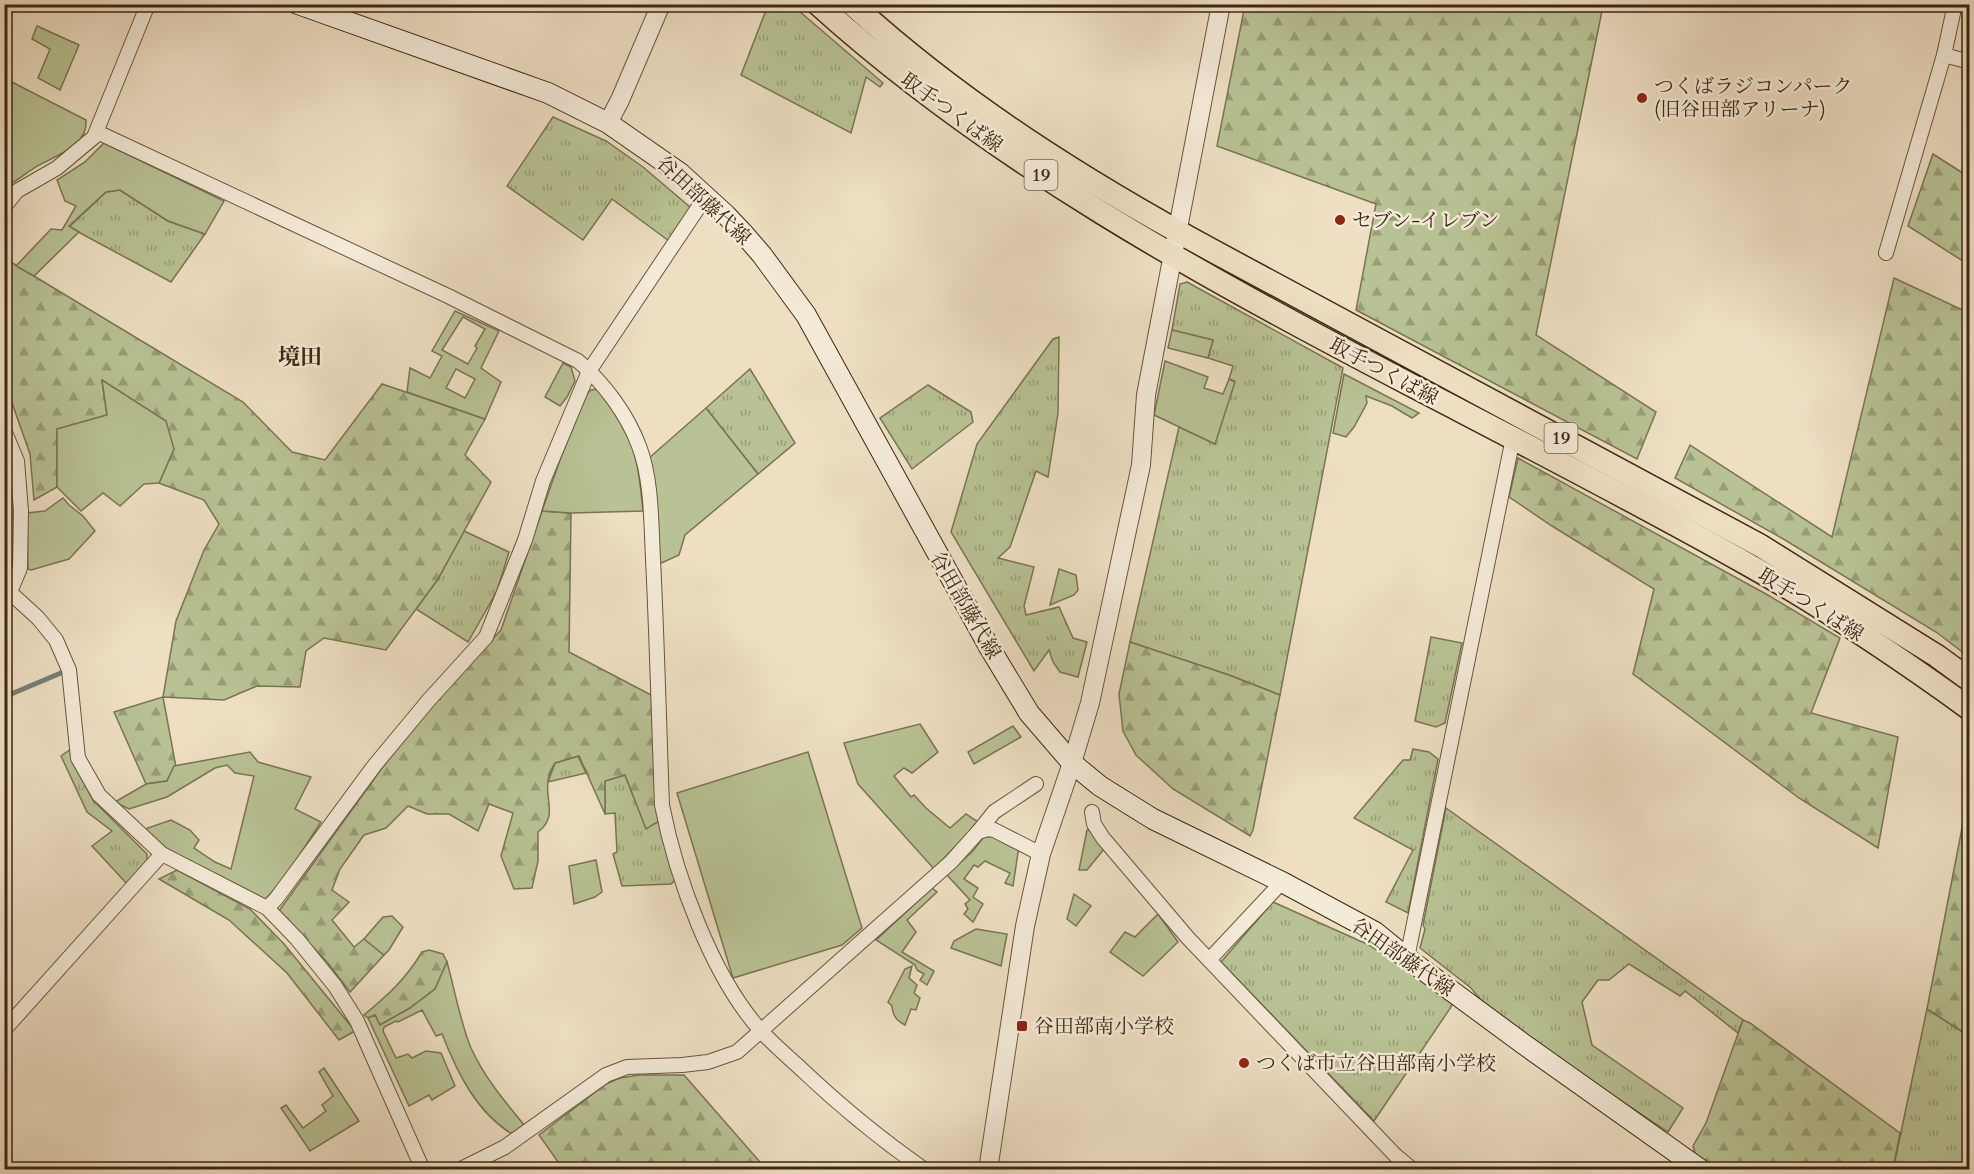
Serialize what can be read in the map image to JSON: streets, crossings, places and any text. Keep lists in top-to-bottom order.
{
  "streets": {
    "main road": ["取手つくば線", "19", "谷田部藤代線"]
  },
  "districts": ["境田"],
  "places": {
    "other": ["つくばラジコンパーク (旧谷田部アリーナ)", "セブン-イレブン", "つくば市立谷田部南小学校"],
    "transit": ["谷田部南小学校"]
  }
}
